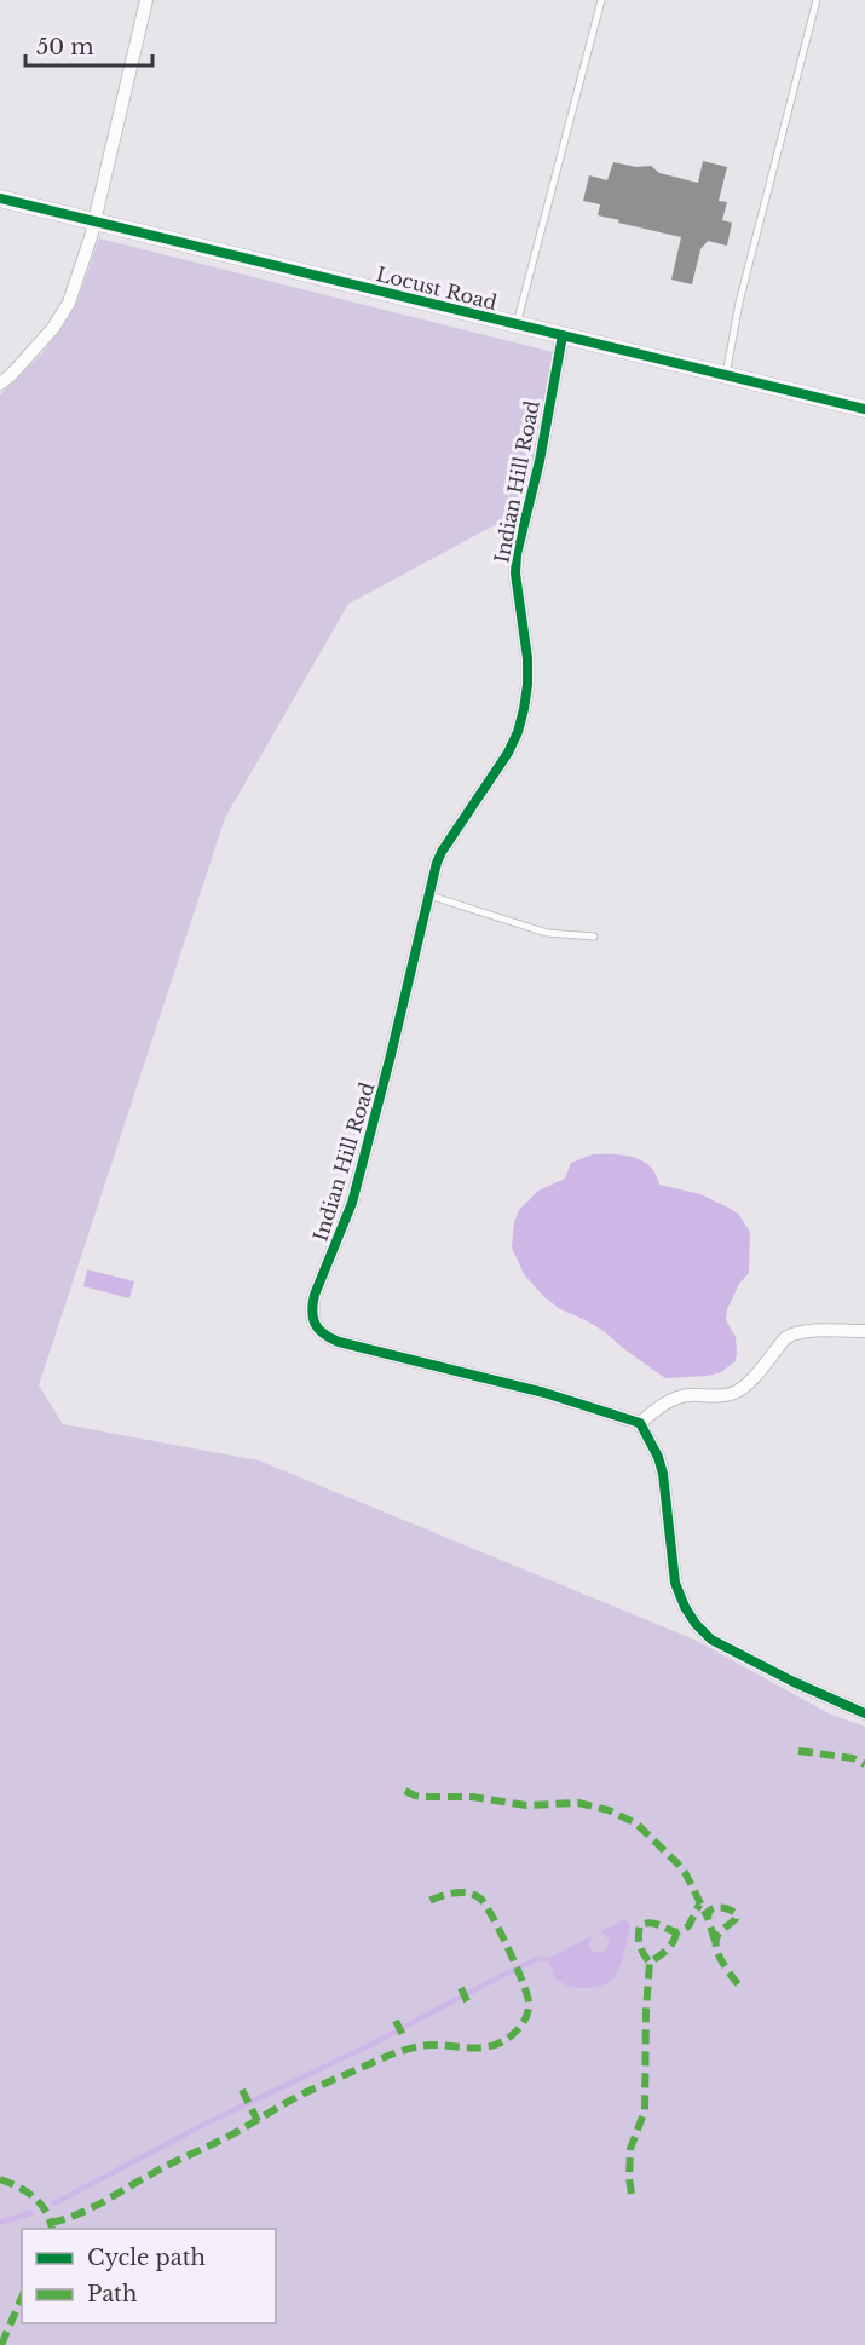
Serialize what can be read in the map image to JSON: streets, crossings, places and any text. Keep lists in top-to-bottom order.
{
  "streets": {
    "street": ["Locust Road", "Indian Hill Road"]
  },
  "crossings": [
    ["Locust Road", "Indian Hill Road"]
  ],
  "legend": ["Cycle path", "Path"],
  "scale_bar": "50 m"
}
